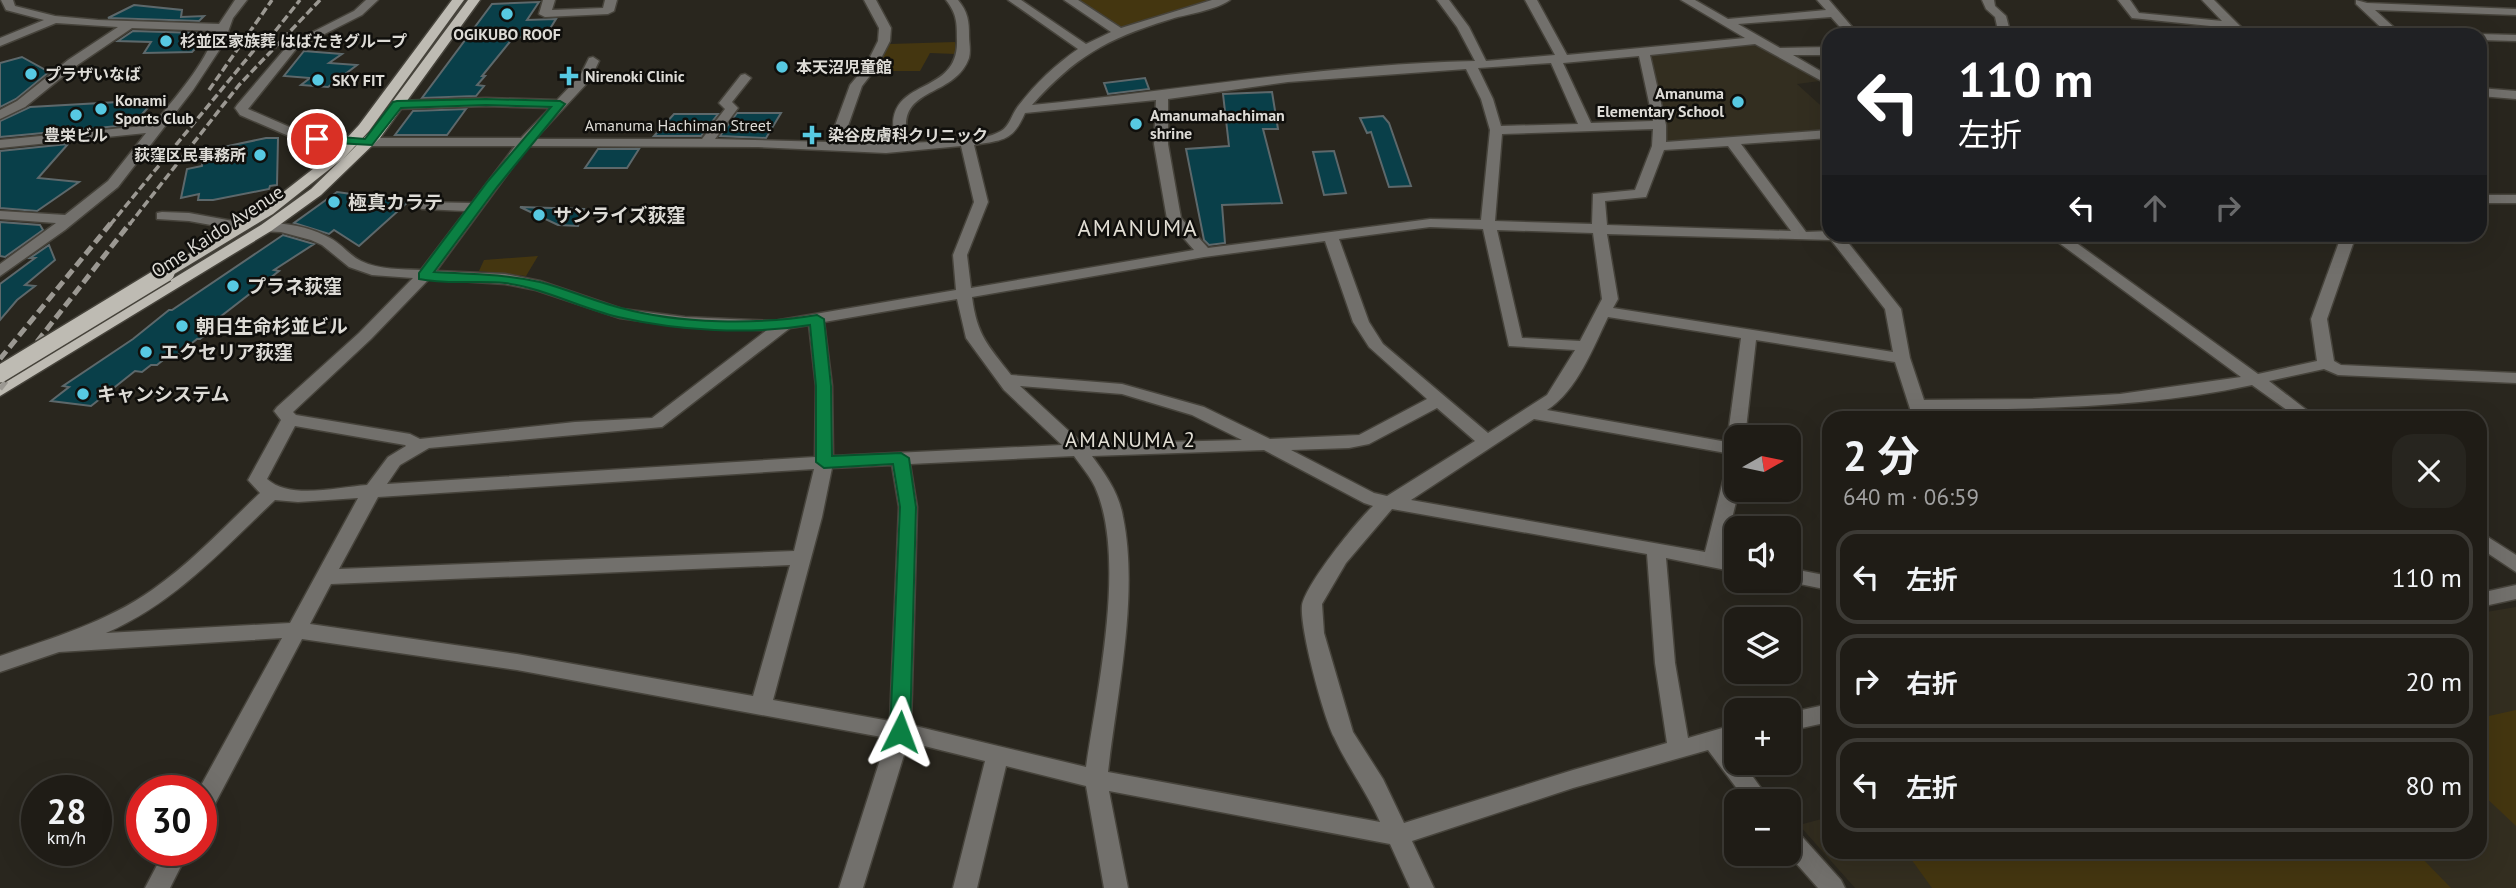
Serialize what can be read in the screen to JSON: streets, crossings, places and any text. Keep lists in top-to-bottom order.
{
  "streets": {
    "main road": ["Ome Kaido Avenue"],
    "street": ["Amanuma Hachiman Street"]
  },
  "crossings": [
    ["Amanuma Hachiman Street", "Ome Kaido Avenue"]
  ],
  "districts": ["AMANUMA", "AMANUMA 2"],
  "places": {
    "other": [
      "OGIKUBO ROOF",
      "杉並区家族葬 はばたきグループ",
      "本天沼児童館",
      "プラザいなば",
      "SKY FIT",
      "Amanuma Elementary School",
      "Konami Sports Club",
      "豊栄ビル",
      "Amanumahachiman shrine",
      "荻窪区民事務所",
      "極真カラテ",
      "サンライズ荻窪",
      "プラネ荻窪",
      "朝日生命杉並ビル",
      "エクセリア荻窪",
      "キャンシステム"
    ],
    "health": ["Nirenoki Clinic", "染谷皮膚科クリニック"]
  },
  "north": "right",
  "page": {
    "turn": ["110 m", "左折"],
    "heading": ["2 分", "640 m · 06:59"],
    "map_buttons": ["+", "−"],
    "list": [
      {
        "name": "左折",
        "value": "110 m"
      },
      {
        "name": "右折",
        "value": "20 m"
      },
      {
        "name": "左折",
        "value": "80 m"
      }
    ],
    "speed": "28 km/h",
    "limit": "30"
  }
}
